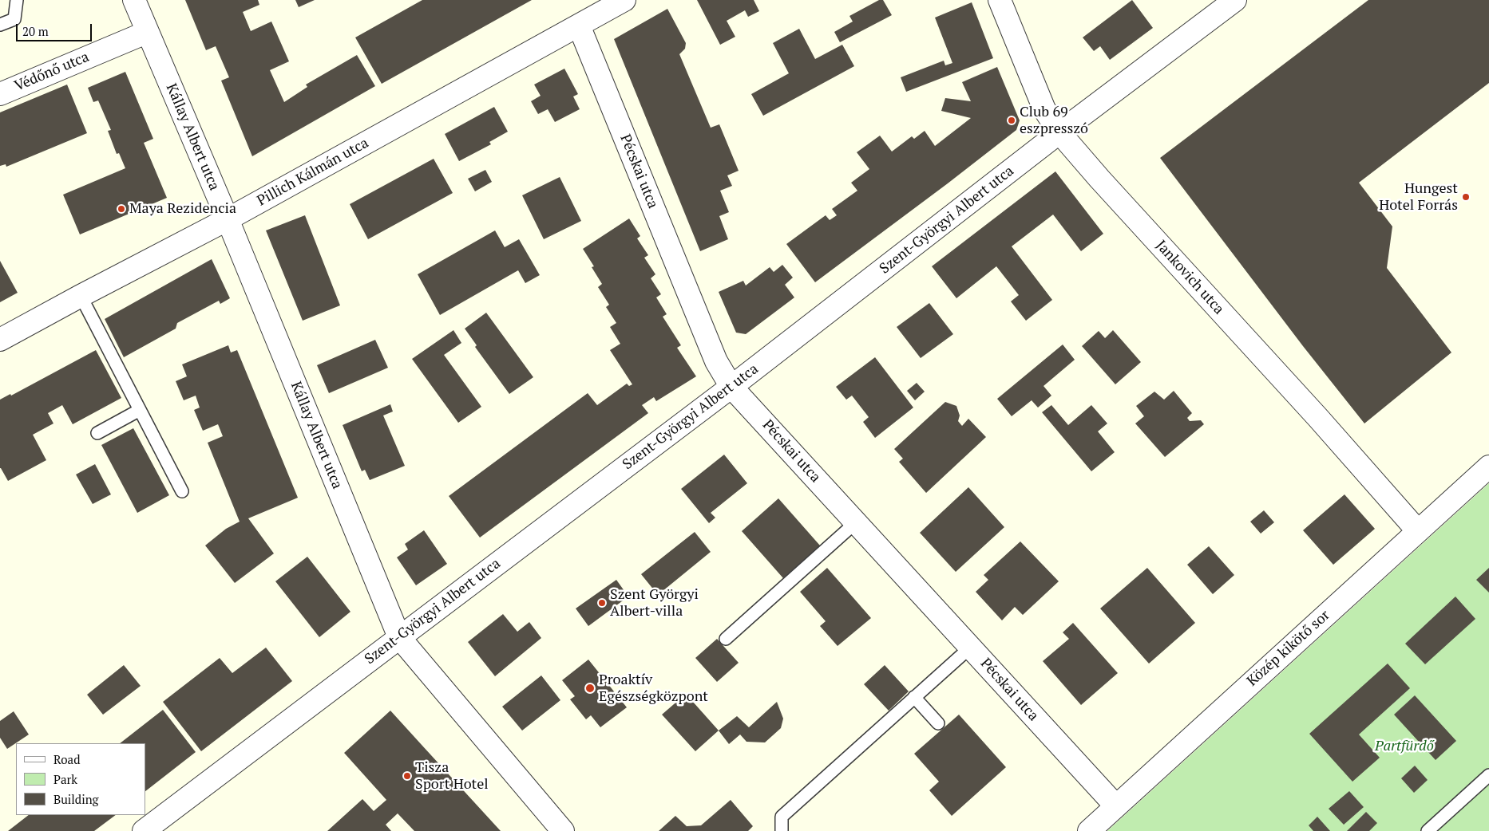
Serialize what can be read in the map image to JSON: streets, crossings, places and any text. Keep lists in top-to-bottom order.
{
  "streets": {
    "street": [
      "Védőnő utca",
      "Kállay Albert utca",
      "Pécskai utca",
      "Pillich Kálmán utca",
      "Szent-Györgyi Albert utca",
      "Jankovich utca",
      "Közép kikötő sor"
    ]
  },
  "crossings": [
    ["Védőnő utca", "Kállay Albert utca"],
    ["Kállay Albert utca", "Pillich Kálmán utca"],
    ["Kállay Albert utca", "Szent-Györgyi Albert utca"],
    ["Pécskai utca", "Pillich Kálmán utca"],
    ["Pécskai utca", "Szent-Györgyi Albert utca"],
    ["Pécskai utca", "Közép kikötő sor"],
    ["Szent-Györgyi Albert utca", "Jankovich utca"],
    ["Jankovich utca", "Közép kikötő sor"]
  ],
  "parks": ["Partfürdő"],
  "places": [
    "Club 69 eszpresszó",
    "Hungest Hotel Forrás",
    "Maya Rezidencia",
    "Szent Györgyi Albert-villa",
    "Proaktív Egészségközpont",
    "Tisza Sport Hotel"
  ],
  "legend": ["Road", "Park", "Building"],
  "scale_bar": "20 m"
}
